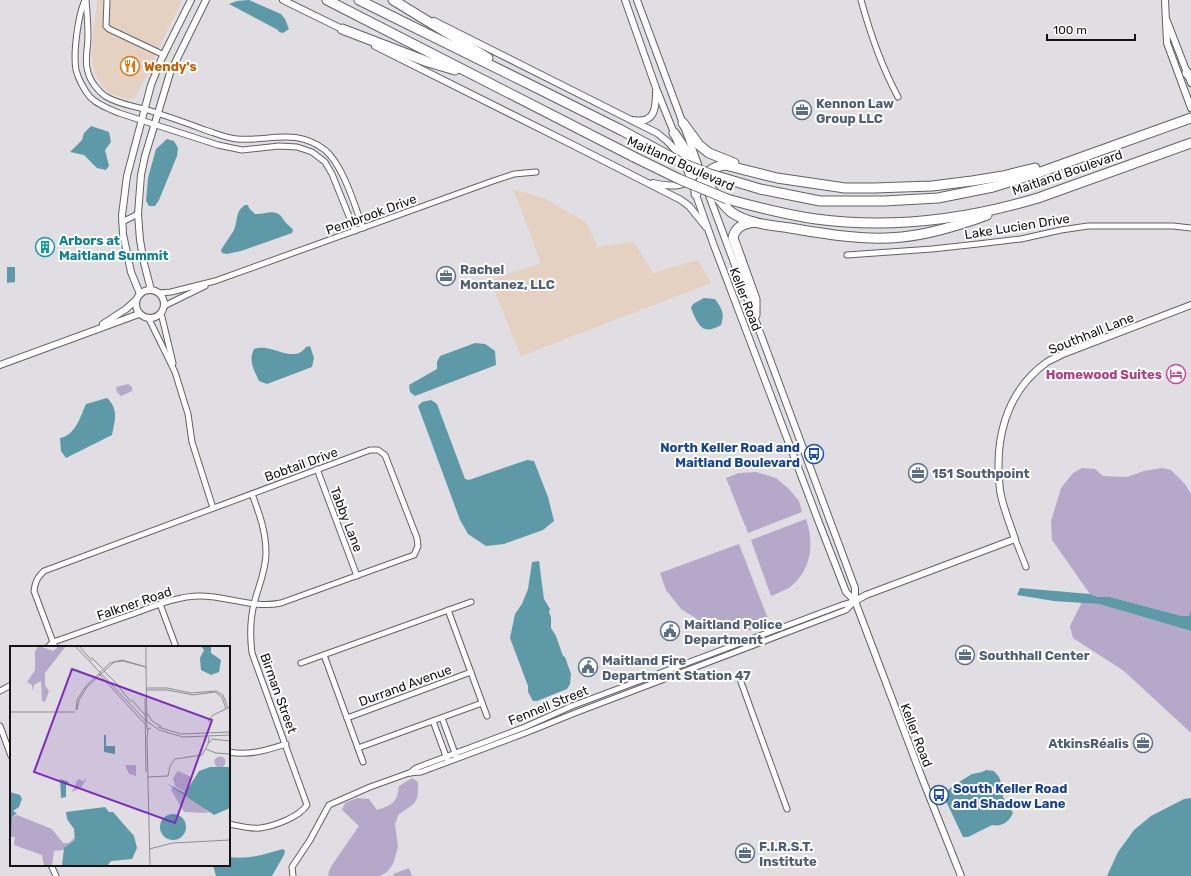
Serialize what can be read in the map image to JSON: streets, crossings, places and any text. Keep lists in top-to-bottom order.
{
  "streets": {
    "highway": ["Maitland Boulevard"],
    "street": [
      "Pembrook Drive",
      "Lake Lucien Drive",
      "Keller Road",
      "Southhall Lane",
      "Bobtail Drive",
      "Tabby Lane",
      "Falkner Road",
      "Durrand Avenue",
      "Birman Street",
      "Fennell Street"
    ]
  },
  "crossings": [
    ["Keller Road", "Fennell Street"],
    ["Bobtail Drive", "Tabby Lane"],
    ["Bobtail Drive", "Falkner Road"],
    ["Bobtail Drive", "Birman Street"],
    ["Falkner Road", "Birman Street"]
  ],
  "places": {
    "restaurant": ["Wendy's"],
    "office": [
      "Kennon Law Group LLC",
      "Rachel Montanez, LLC",
      "151 Southpoint",
      "Southhall Center",
      "AtkinsRéalis",
      "F.I.R.S.T. Institute"
    ],
    "building": ["Arbors at Maitland Summit"],
    "hotel": ["Homewood Suites"],
    "bus stop": ["North Keller Road and Maitland Boulevard", "South Keller Road and Shadow Lane"],
    "public building": ["Maitland Police Department", "Maitland Fire Department Station 47"]
  },
  "scale_bar": "100 m"
}
